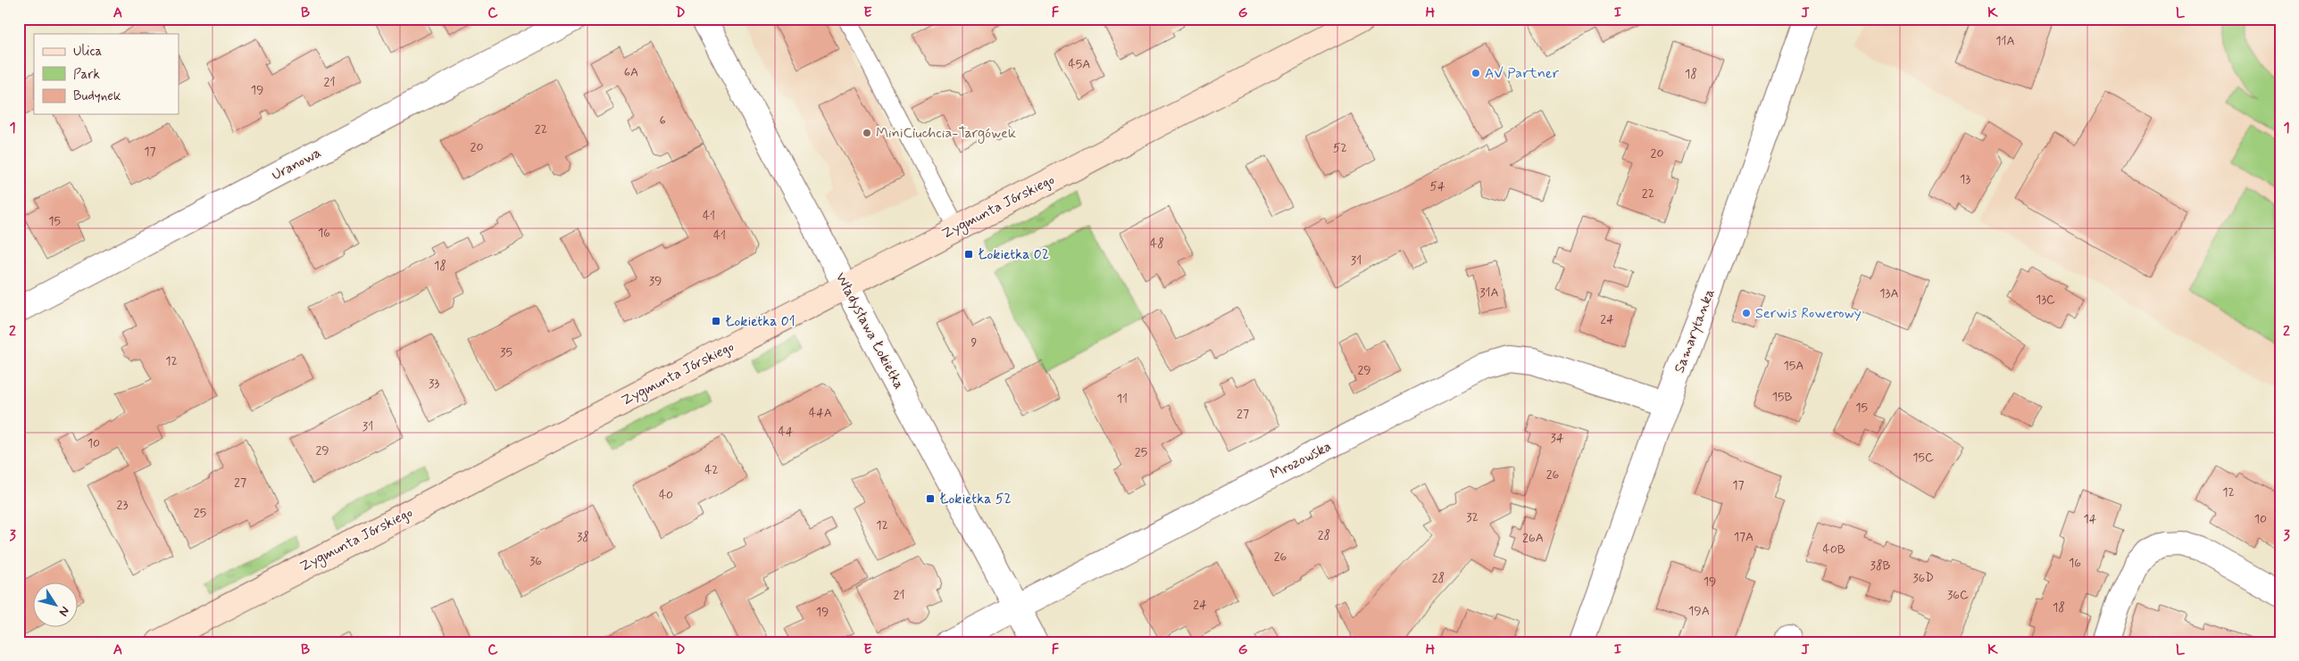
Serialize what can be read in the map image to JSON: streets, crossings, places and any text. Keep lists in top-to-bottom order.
{
  "streets": {
    "street": [
      "Uranowa",
      "Zygmunta Jórskiego",
      "Władysława Łokietka",
      "Samarytanka",
      "Mrozowska"
    ]
  },
  "crossings": [
    ["Zygmunta Jórskiego", "Władysława Łokietka"],
    ["Władysława Łokietka", "Mrozowska"],
    ["Samarytanka", "Mrozowska"]
  ],
  "places": {
    "other": ["AV Partner", "MiniCiuchcia-Targówek", "Serwis Rowerowy"],
    "transit": ["Łokietka 02", "Łokietka 01", "Łokietka 52"]
  },
  "house_numbers": [
    "11A",
    "45A",
    "6A",
    "18",
    "21",
    "19",
    "6",
    "22",
    "20",
    "52",
    "17",
    "20",
    "13",
    "54",
    "22",
    "41",
    "15",
    "16",
    "41",
    "48",
    "31",
    "18",
    "39",
    "31A",
    "13A",
    "13C",
    "24",
    "9",
    "35",
    "12",
    "15A",
    "29",
    "33",
    "15B",
    "11",
    "15",
    "44A",
    "27",
    "31",
    "44",
    "34",
    "10",
    "29",
    "25",
    "15C",
    "42",
    "26",
    "27",
    "17",
    "12",
    "40",
    "23",
    "25",
    "32",
    "14",
    "10",
    "12",
    "28",
    "38",
    "17A",
    "26A",
    "40B",
    "26",
    "36",
    "16",
    "38B",
    "28",
    "36D",
    "19",
    "21",
    "36C",
    "24",
    "18",
    "19A",
    "19"
  ],
  "legend": ["Ulica", "Park", "Budynek"],
  "north": "bottom right",
  "grid": {
    "columns": [
      "A",
      "B",
      "C",
      "D",
      "E",
      "F",
      "G",
      "H",
      "I",
      "J",
      "K",
      "L"
    ],
    "rows": ["1", "2", "3"]
  }
}
